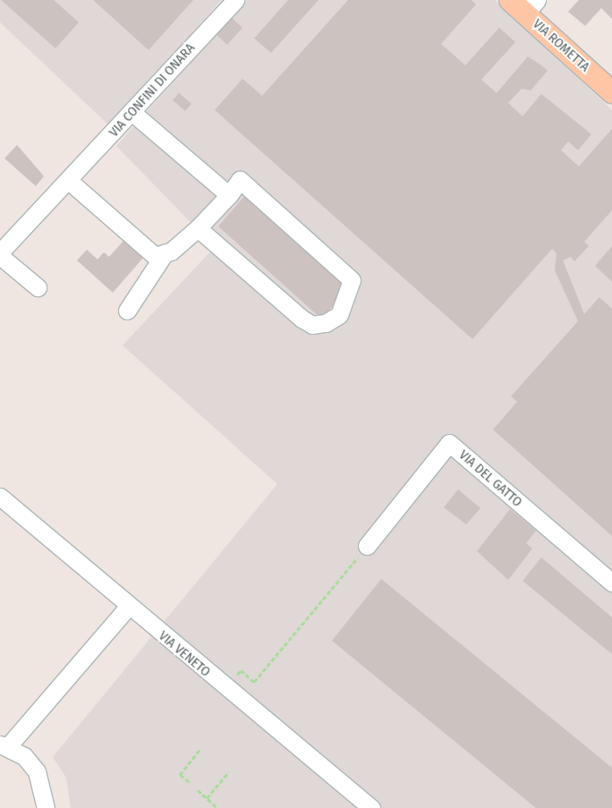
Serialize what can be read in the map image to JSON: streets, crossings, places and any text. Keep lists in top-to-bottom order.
{
  "streets": {
    "main road": ["VIA ROMETTA"],
    "street": ["VIA CONFINI DI ONARA", "VIA DEL GATTO", "VIA VENETO"]
  }
}
